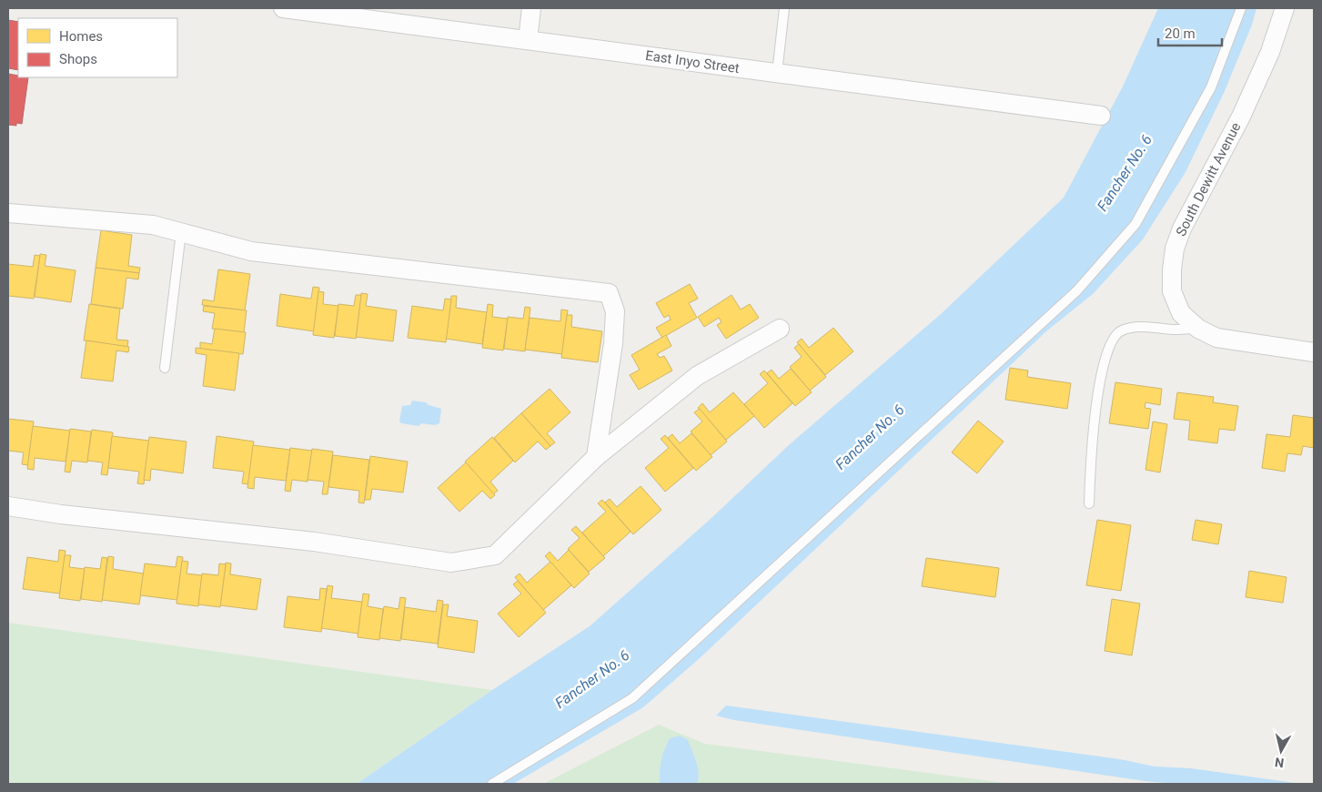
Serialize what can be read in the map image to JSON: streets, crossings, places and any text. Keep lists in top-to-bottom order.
{
  "streets": {
    "street": ["East Inyo Street", "South Dewitt Avenue"]
  },
  "water": ["Fancher No. 6"],
  "legend": ["Homes", "Shops"],
  "scale_bar": "20 m",
  "north": "bottom"
}
